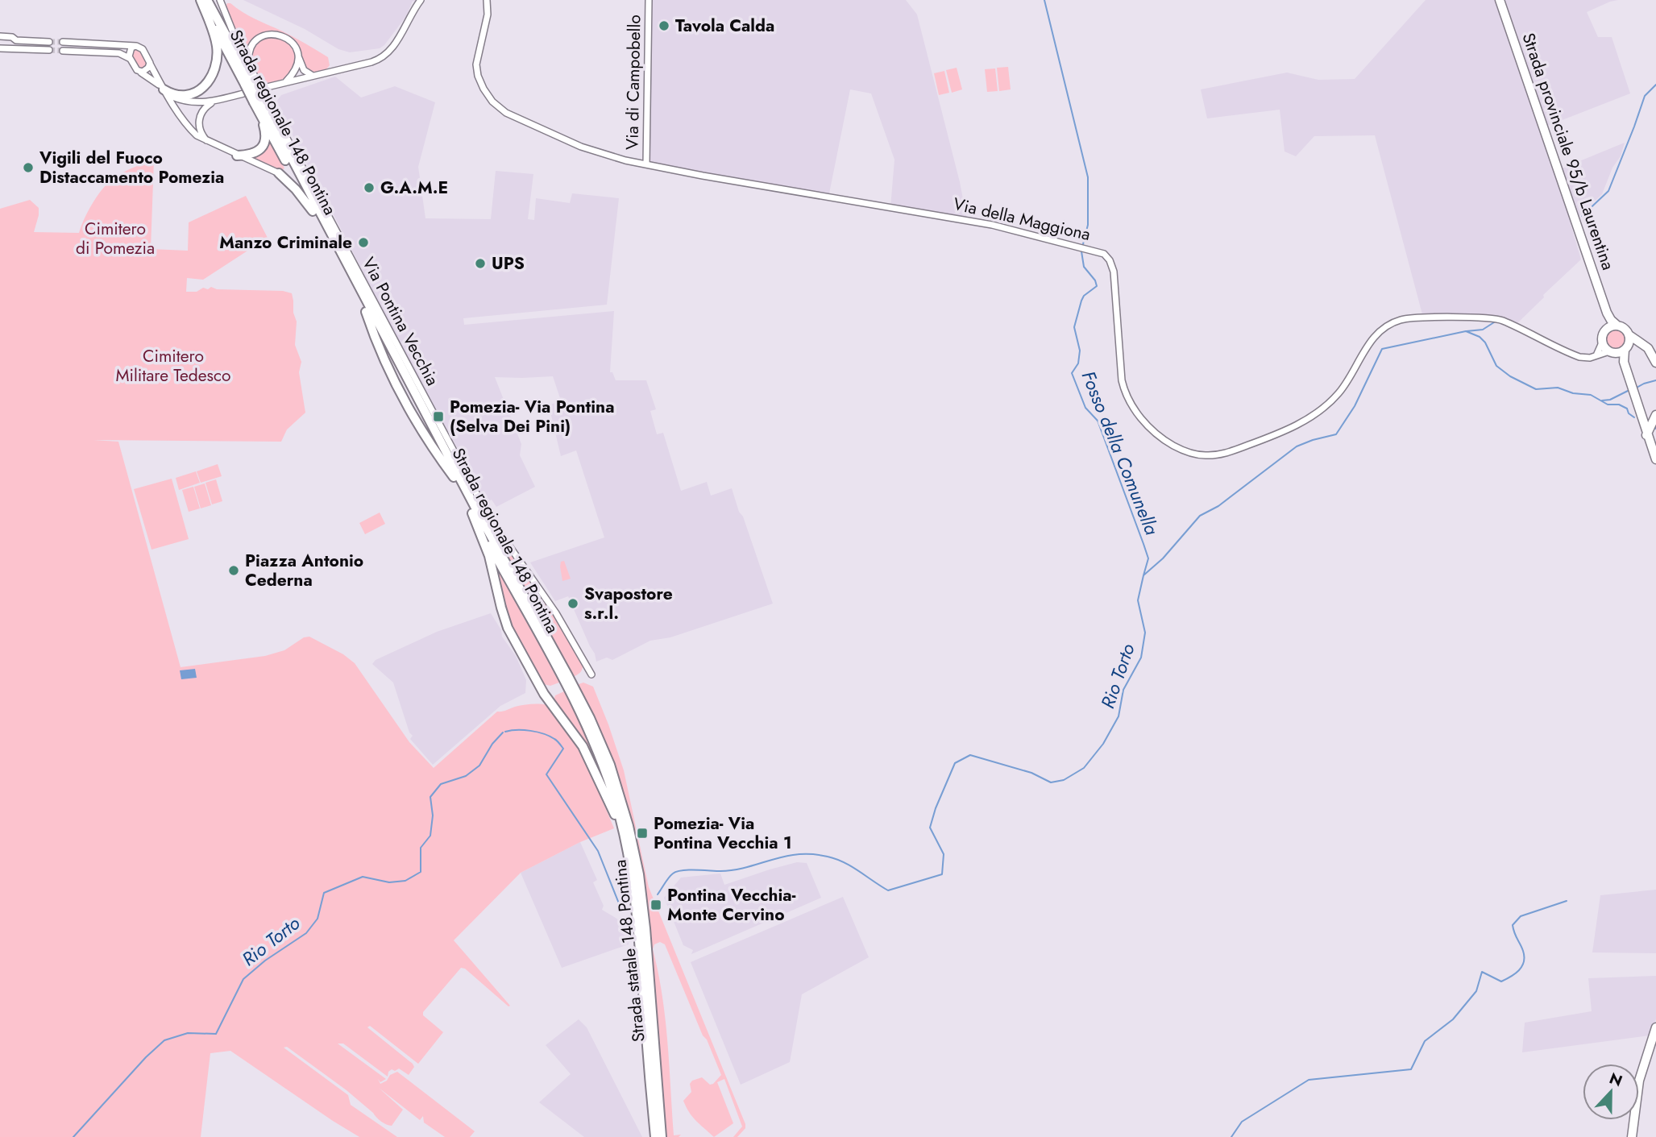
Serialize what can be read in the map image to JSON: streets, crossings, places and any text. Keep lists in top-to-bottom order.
{
  "streets": {
    "highway": ["Strada regionale 148 Pontina", "Strada statale 148 Pontina"],
    "main road": ["Strada provinciale 95/b Laurentina"],
    "street": ["Via di Campobello", "Via della Maggiona", "Via Pontina Vecchia"]
  },
  "crossings": [
    ["Via di Campobello", "Via della Maggiona"],
    ["Strada regionale 148 Pontina", "Via Pontina Vecchia"],
    ["Strada regionale 148 Pontina", "Strada statale 148 Pontina"],
    ["Strada provinciale 95/b Laurentina", "Via della Maggiona"]
  ],
  "water": ["Fosso della Comunella", "Rio Torto"],
  "parks": ["Cimitero di Pomezia", "Cimitero Militare Tedesco"],
  "places": {
    "other": [
      "Tavola Calda",
      "Vigili del Fuoco Distaccamento Pomezia",
      "G.A.M.E",
      "Manzo Criminale",
      "UPS",
      "Piazza Antonio Cederna",
      "Svapostore s.r.l."
    ],
    "transit": ["Pomezia- Via Pontina (Selva Dei Pini)", "Pomezia- Via Pontina Vecchia 1", "Pontina Vecchia- Monte Cervino"]
  },
  "north": "top"
}
